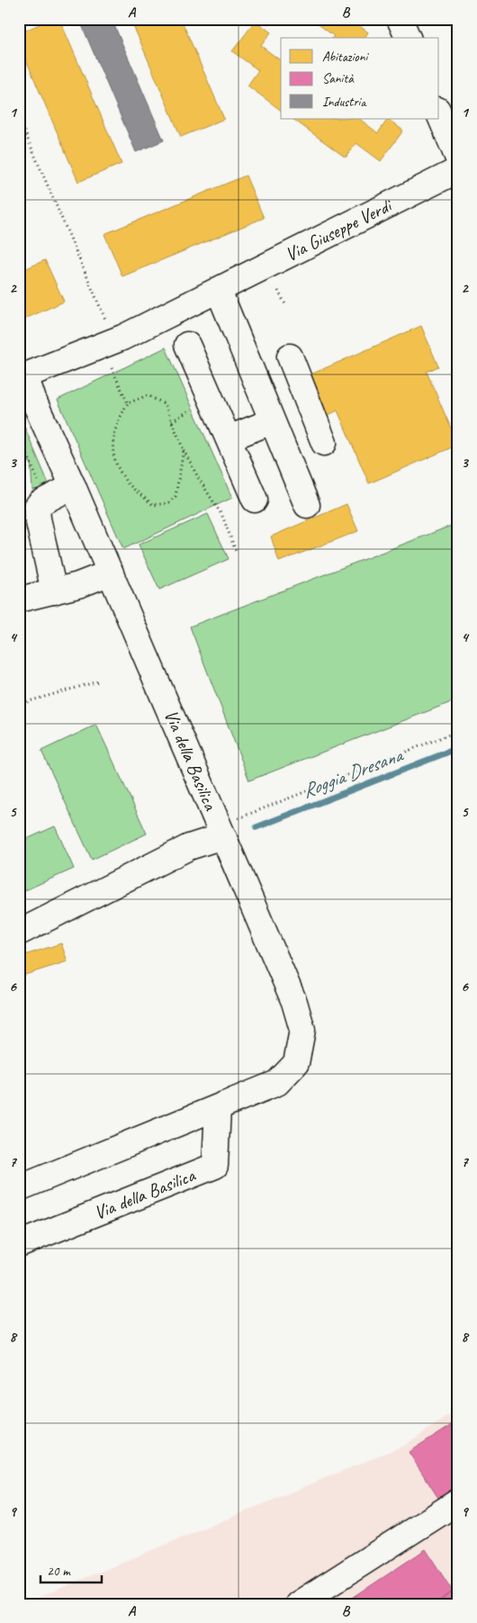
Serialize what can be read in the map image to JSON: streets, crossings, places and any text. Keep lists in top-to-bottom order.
{
  "streets": {
    "street": ["Via Giuseppe Verdi", "Via della Basilica"]
  },
  "crossings": [
    ["Via Giuseppe Verdi", "Via della Basilica"]
  ],
  "water": ["Roggia Dresana"],
  "legend": ["Abitazioni", "Sanità", "Industria"],
  "scale_bar": "20 m",
  "grid": {
    "columns": ["A", "B"],
    "rows": [
      "1",
      "2",
      "3",
      "4",
      "5",
      "6",
      "7",
      "8",
      "9"
    ]
  }
}
